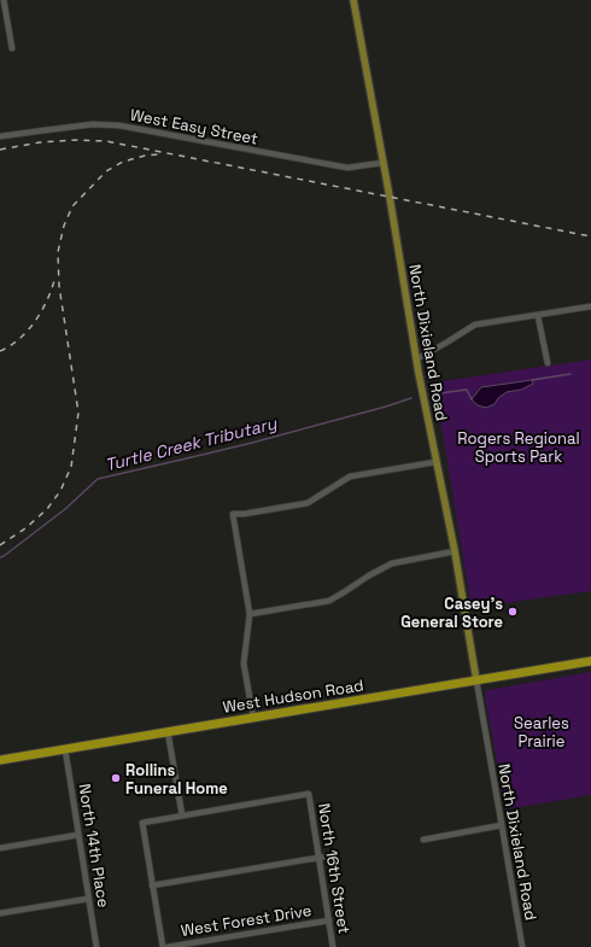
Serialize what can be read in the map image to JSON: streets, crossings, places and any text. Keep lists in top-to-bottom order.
{
  "streets": {
    "highway": ["West Hudson Road"],
    "main road": ["North Dixieland Road"],
    "street": [
      "West Easy Street",
      "North 14th Place",
      "North 16th Street",
      "West Forest Drive"
    ]
  },
  "crossings": [
    ["West Easy Street", "North Dixieland Road"],
    ["North Dixieland Road", "West Hudson Road"],
    ["West Hudson Road", "North 14th Place"],
    ["North 16th Street", "West Forest Drive"]
  ],
  "water": ["Turtle Creek Tributary"],
  "parks": ["Rogers Regional Sports Park", "Searles Prairie"],
  "places": ["Casey's General Store", "Rollins Funeral Home"]
}
